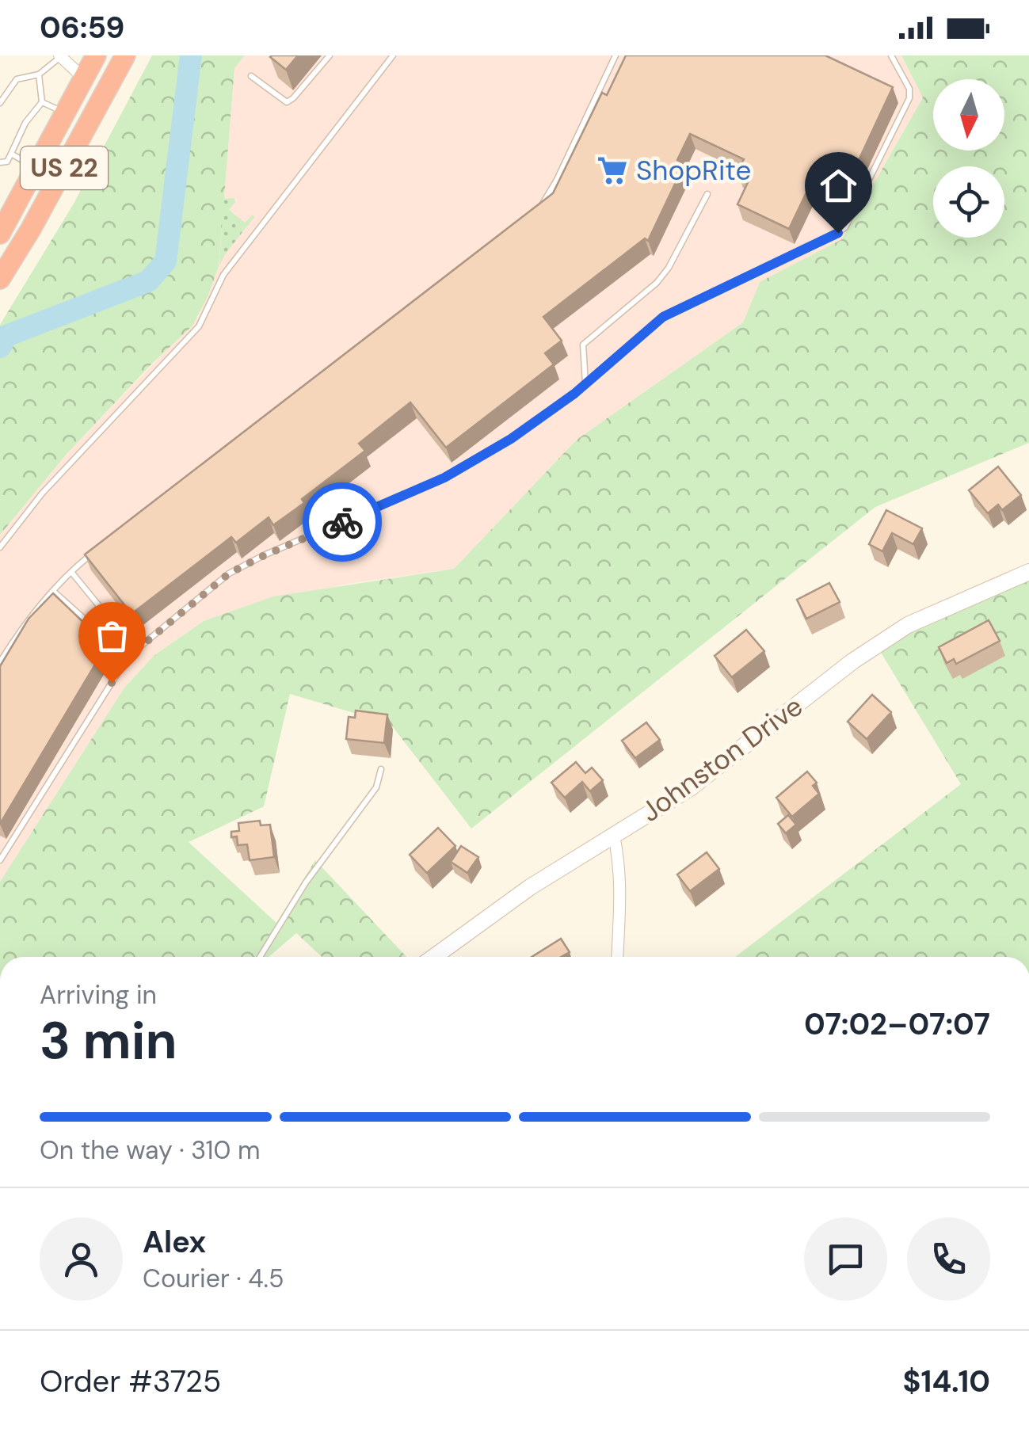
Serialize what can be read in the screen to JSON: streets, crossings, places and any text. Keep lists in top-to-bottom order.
{
  "streets": {
    "highway": ["US 22"],
    "street": ["Johnston Drive"]
  },
  "places": {
    "supermarket": ["ShopRite"]
  },
  "north": "bottom",
  "page": {
    "status": "06:59",
    "heading": ["3 min", "Arriving in", "07:02–07:07"],
    "panel": [
      "Alex",
      "Courier · 4.5",
      "Order #3725",
      "$14.10"
    ],
    "bar": "On the way · 310 m"
  }
}
